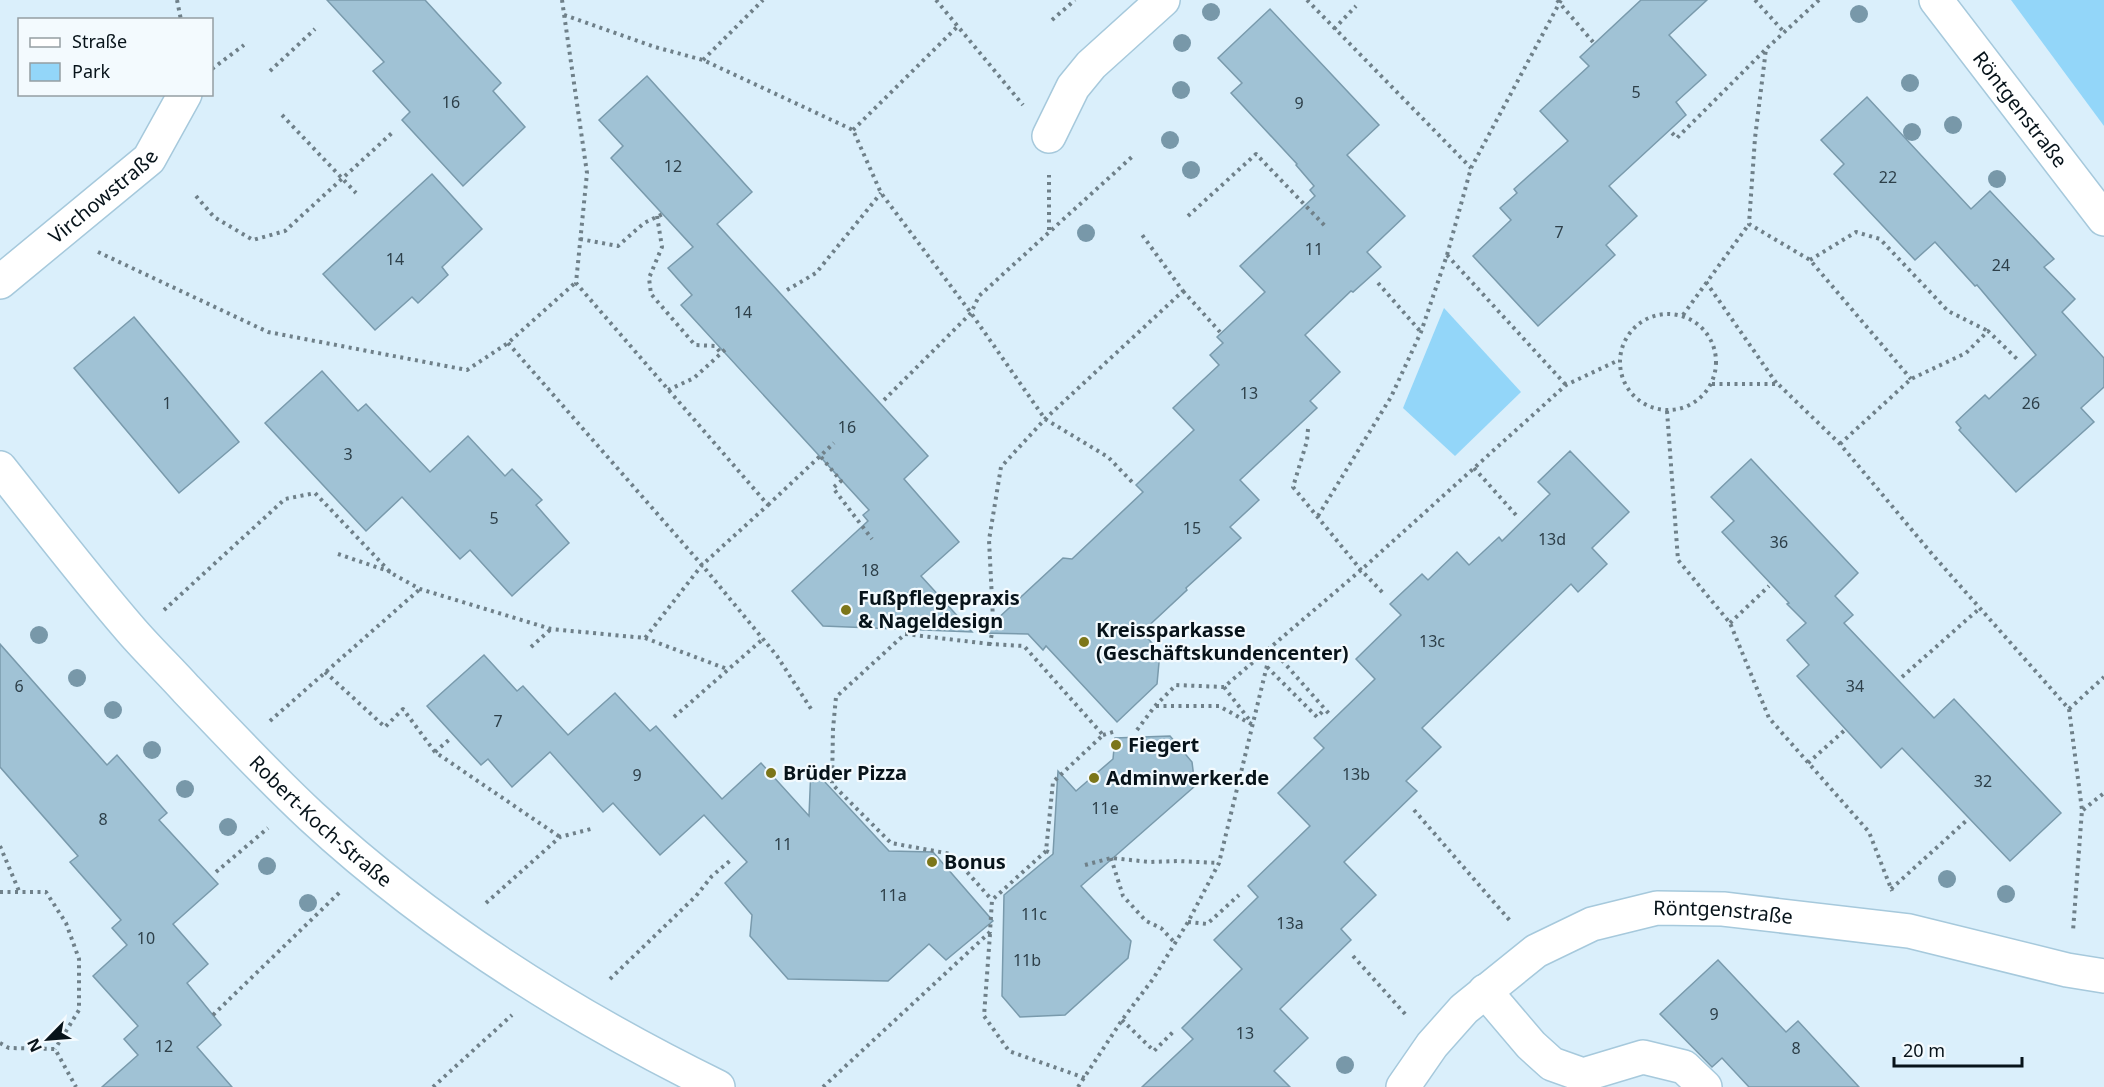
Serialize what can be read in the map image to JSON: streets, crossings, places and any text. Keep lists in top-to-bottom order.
{
  "streets": {
    "street": ["Röntgenstraße", "Virchowstraße", "Robert-Koch-Straße"]
  },
  "places": [
    "Fußpflegepraxis & Nageldesign",
    "Kreissparkasse (Geschäftskundencenter)",
    "Fiegert",
    "Brüder Pizza",
    "Adminwerker.de",
    "Bonus"
  ],
  "house_numbers": [
    "5",
    "16",
    "9",
    "12",
    "22",
    "7",
    "11",
    "14",
    "24",
    "14",
    "13",
    "1",
    "26",
    "16",
    "3",
    "5",
    "15",
    "13d",
    "36",
    "18",
    "13c",
    "6",
    "34",
    "7",
    "13b",
    "9",
    "32",
    "11e",
    "8",
    "11",
    "11a",
    "11c",
    "13a",
    "10",
    "11b",
    "9",
    "13",
    "12",
    "8"
  ],
  "legend": ["Straße", "Park"],
  "scale_bar": "20 m",
  "north": "bottom left"
}
